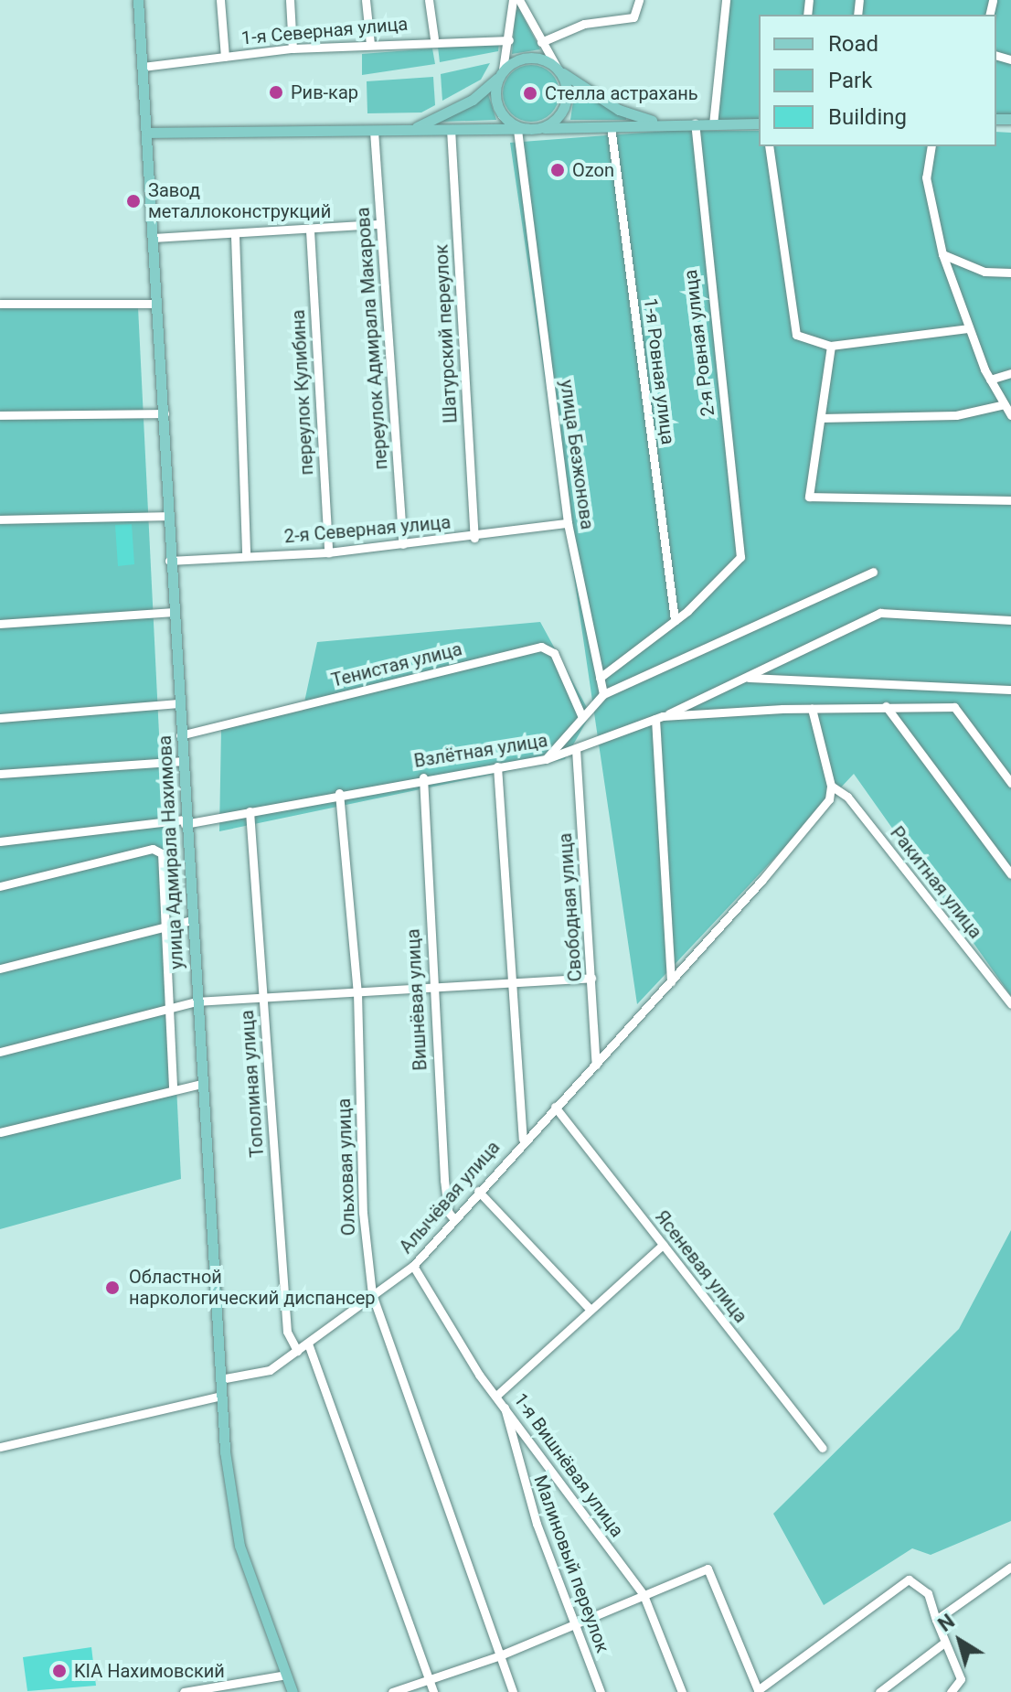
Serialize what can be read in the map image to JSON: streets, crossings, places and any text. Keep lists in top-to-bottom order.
{
  "streets": {
    "main road": ["улица Адмирала Нахимова"],
    "street": [
      "1-я Северная улица",
      "Шатурский переулок",
      "переулок Адмирала Макарова",
      "2-я Ровная улица",
      "1-я Ровная улица",
      "переулок Кулибина",
      "улица Безжонова",
      "2-я Северная улица",
      "Тенистая улица",
      "Взлётная улица",
      "Ракитная улица",
      "Свободная улица",
      "Вишнёвая улица",
      "Тополиная улица",
      "Ольховая улица",
      "Алычёвая улица",
      "Ясеневая улица",
      "1-я Вишнёвая улица",
      "Малиновый переулок"
    ]
  },
  "crossings": [
    ["1-я Северная улица", "улица Адмирала Нахимова"],
    ["Шатурский переулок", "2-я Северная улица"],
    ["переулок Адмирала Макарова", "2-я Северная улица"],
    ["2-я Ровная улица", "1-я Ровная улица"],
    ["переулок Кулибина", "2-я Северная улица"],
    ["улица Безжонова", "2-я Северная улица"],
    ["2-я Северная улица", "улица Адмирала Нахимова"],
    ["Тенистая улица", "улица Адмирала Нахимова"],
    ["Взлётная улица", "улица Адмирала Нахимова"],
    ["Взлётная улица", "Свободная улица"],
    ["Взлётная улица", "Вишнёвая улица"],
    ["Взлётная улица", "Тополиная улица"],
    ["Взлётная улица", "Ольховая улица"],
    ["улица Адмирала Нахимова", "Алычёвая улица"],
    ["Ракитная улица", "Алычёвая улица"],
    ["Свободная улица", "Алычёвая улица"],
    ["Вишнёвая улица", "Алычёвая улица"],
    ["Тополиная улица", "Алычёвая улица"],
    ["Ольховая улица", "Алычёвая улица"],
    ["Алычёвая улица", "Ясеневая улица"],
    ["Алычёвая улица", "1-я Вишнёвая улица"],
    ["1-я Вишнёвая улица", "Малиновый переулок"]
  ],
  "places": [
    "Рив-кар",
    "Стелла астрахань",
    "Ozon",
    "Завод металлоконструкций",
    "Областной наркологический диспансер",
    "KIA Нахимовский"
  ],
  "legend": ["Road", "Park", "Building"],
  "north": "top left"
}
